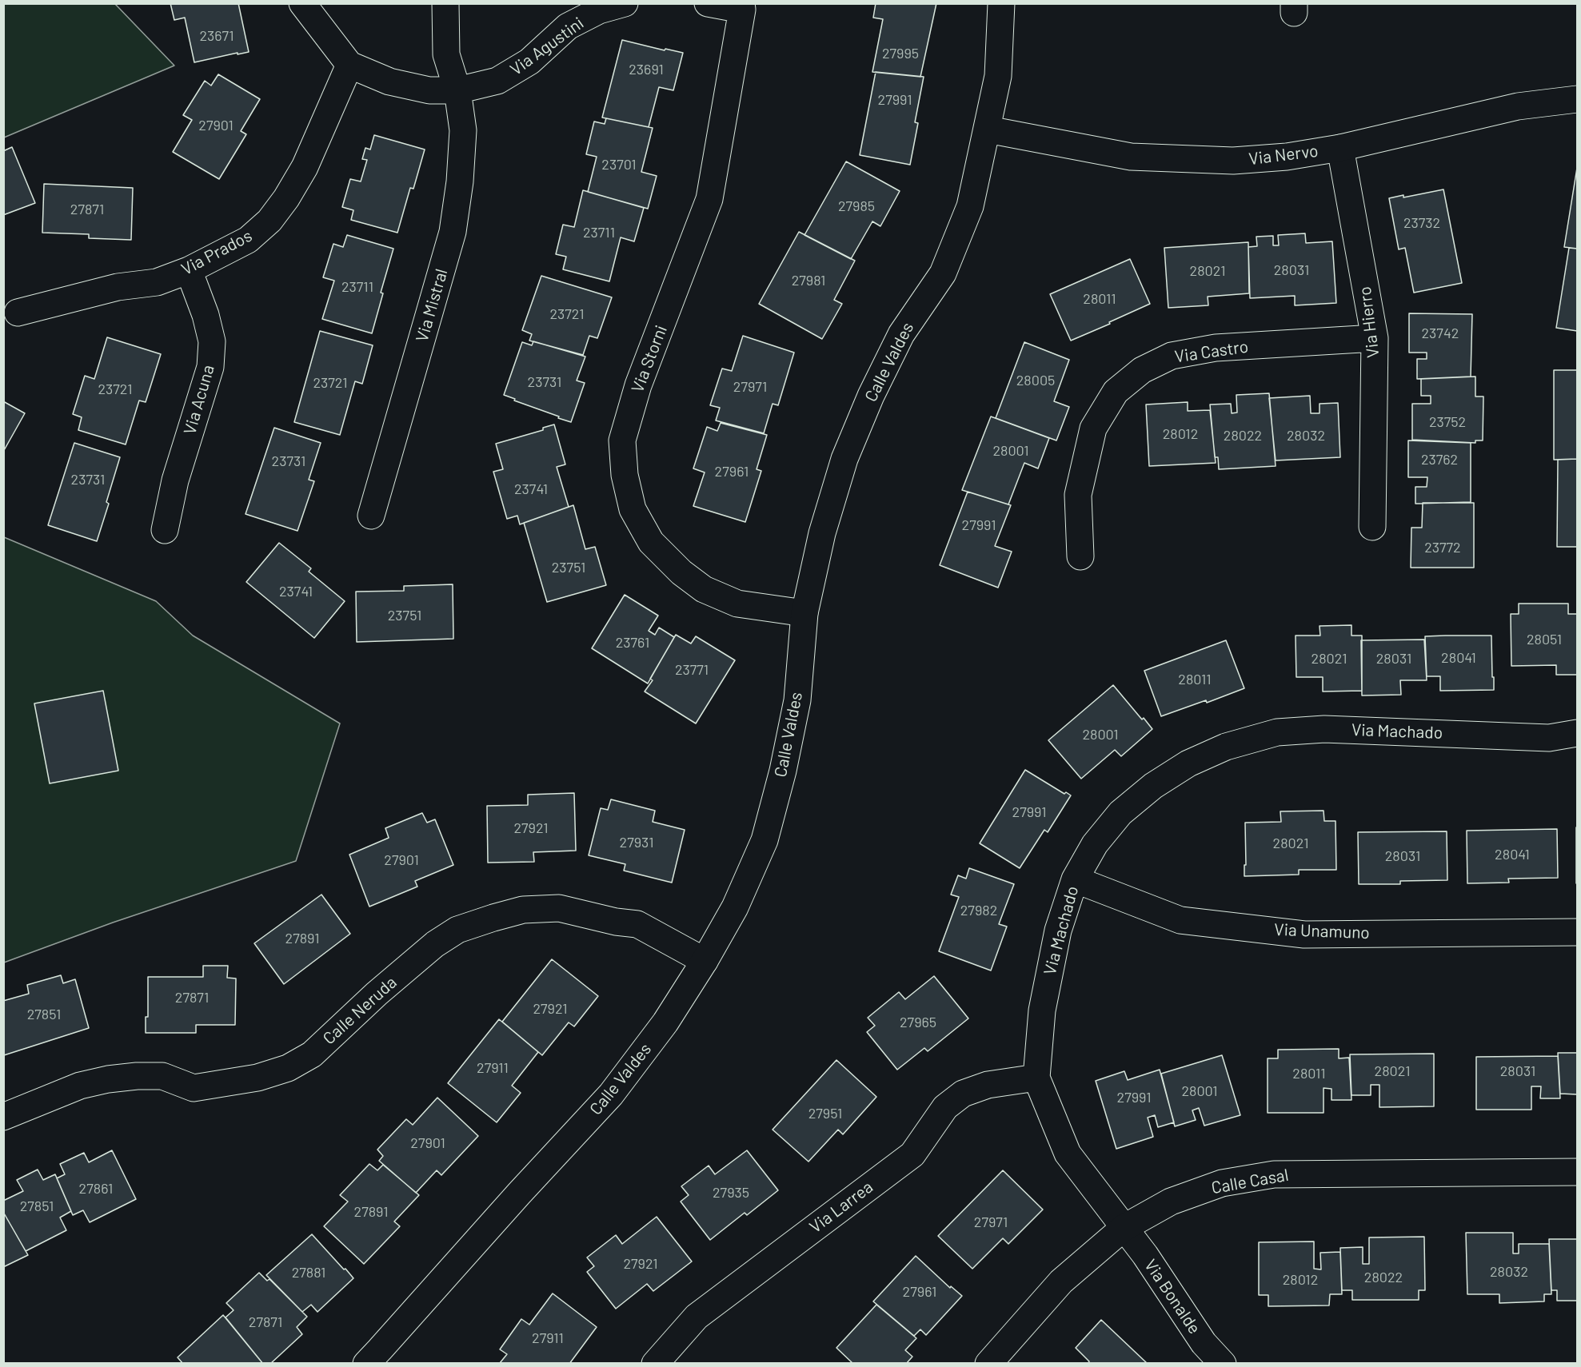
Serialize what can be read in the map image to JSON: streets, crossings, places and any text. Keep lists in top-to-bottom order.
{
  "streets": {
    "street": [
      "Via Agustini",
      "Via Nervo",
      "Via Prados",
      "Via Mistral",
      "Via Hierro",
      "Via Castro",
      "Via Storni",
      "Calle Valdes",
      "Via Acuna",
      "Via Machado",
      "Via Unamuno",
      "Calle Neruda",
      "Calle Casal",
      "Via Larrea",
      "Via Bonalde"
    ]
  },
  "crossings": [
    ["Via Agustini", "Via Prados"],
    ["Via Agustini", "Via Mistral"],
    ["Via Nervo", "Via Hierro"],
    ["Via Nervo", "Calle Valdes"],
    ["Via Prados", "Via Acuna"],
    ["Via Hierro", "Via Castro"],
    ["Via Storni", "Calle Valdes"],
    ["Calle Valdes", "Calle Neruda"],
    ["Via Machado", "Via Unamuno"],
    ["Via Machado", "Calle Casal"],
    ["Via Machado", "Via Larrea"],
    ["Via Machado", "Via Bonalde"],
    ["Calle Casal", "Via Bonalde"]
  ],
  "house_numbers": [
    "23671",
    "27995",
    "23691",
    "27991",
    "27901",
    "23701",
    "27985",
    "27871",
    "23732",
    "23711",
    "28031",
    "28021",
    "27981",
    "23711",
    "28011",
    "23721",
    "23742",
    "28005",
    "23731",
    "23721",
    "27971",
    "23721",
    "23752",
    "28012",
    "28022",
    "28032",
    "28001",
    "23762",
    "23731",
    "27961",
    "23731",
    "23741",
    "27991",
    "23772",
    "23751",
    "23741",
    "23751",
    "28051",
    "23761",
    "28041",
    "28021",
    "28031",
    "23771",
    "28011",
    "28001",
    "27991",
    "27921",
    "27931",
    "28021",
    "28041",
    "28031",
    "27901",
    "27982",
    "27891",
    "27871",
    "27921",
    "27851",
    "27965",
    "27911",
    "28021",
    "28031",
    "28011",
    "28001",
    "27991",
    "27951",
    "27901",
    "27861",
    "27935",
    "27851",
    "27891",
    "27971",
    "27921",
    "28032",
    "27881",
    "28022",
    "28012",
    "27961",
    "27871",
    "27911"
  ]
}
